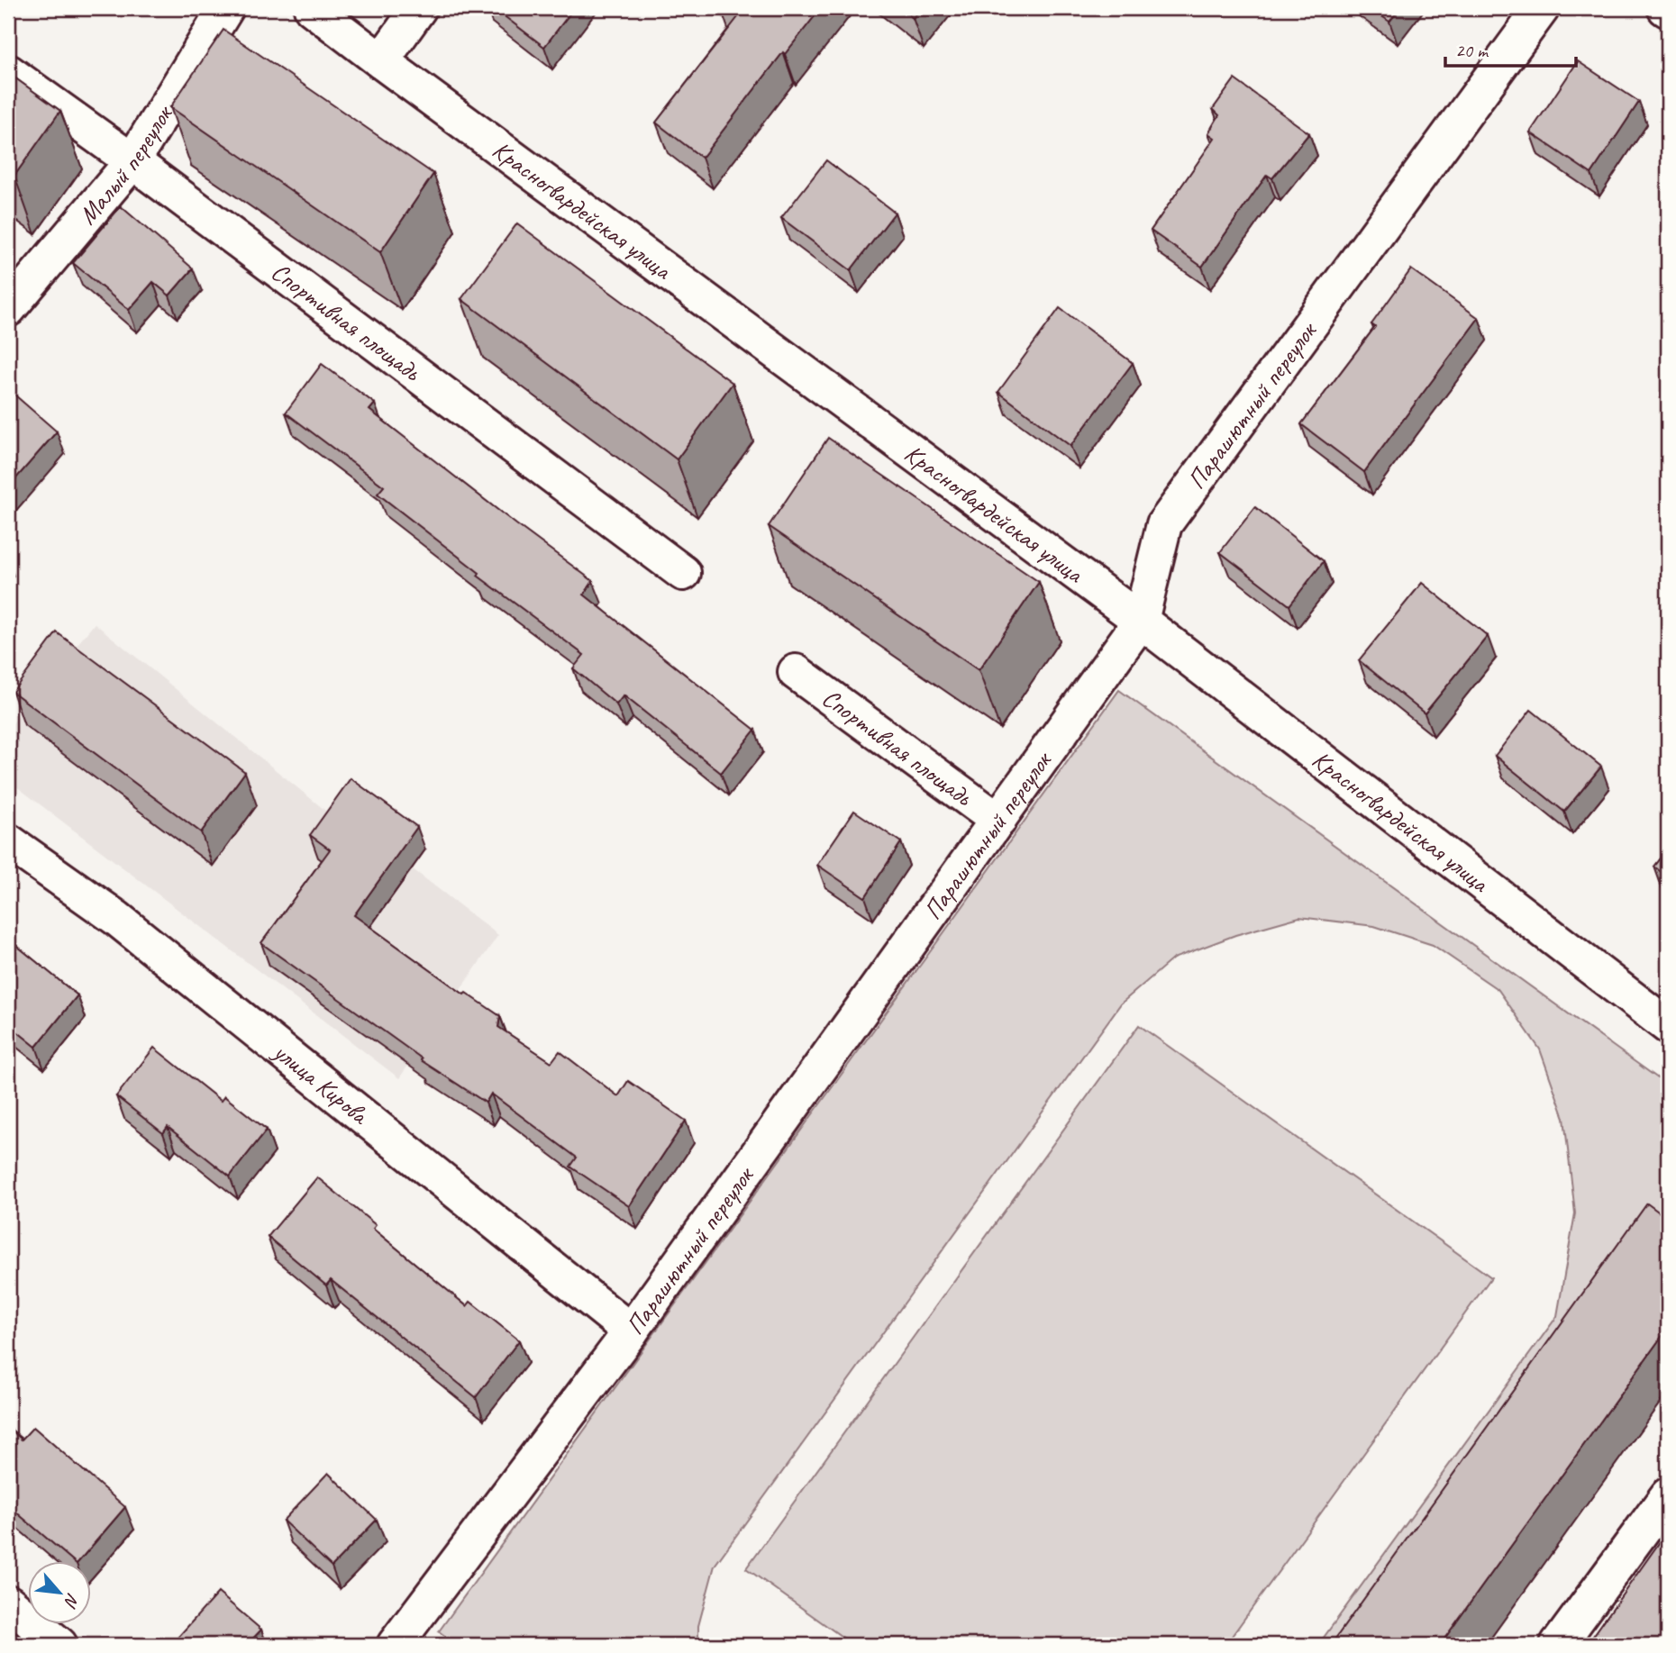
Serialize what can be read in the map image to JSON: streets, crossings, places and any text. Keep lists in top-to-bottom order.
{
  "streets": {
    "street": [
      "Малый переулок",
      "Красногвардейская улица",
      "Спортивная площадь",
      "Парашютный переулок",
      "улица Кирова"
    ]
  },
  "crossings": [
    ["Малый переулок", "Спортивная площадь"],
    ["Красногвардейская улица", "Парашютный переулок"],
    ["Спортивная площадь", "Парашютный переулок"],
    ["Парашютный переулок", "улица Кирова"]
  ],
  "scale_bar": "20 m",
  "north": "bottom right"
}
